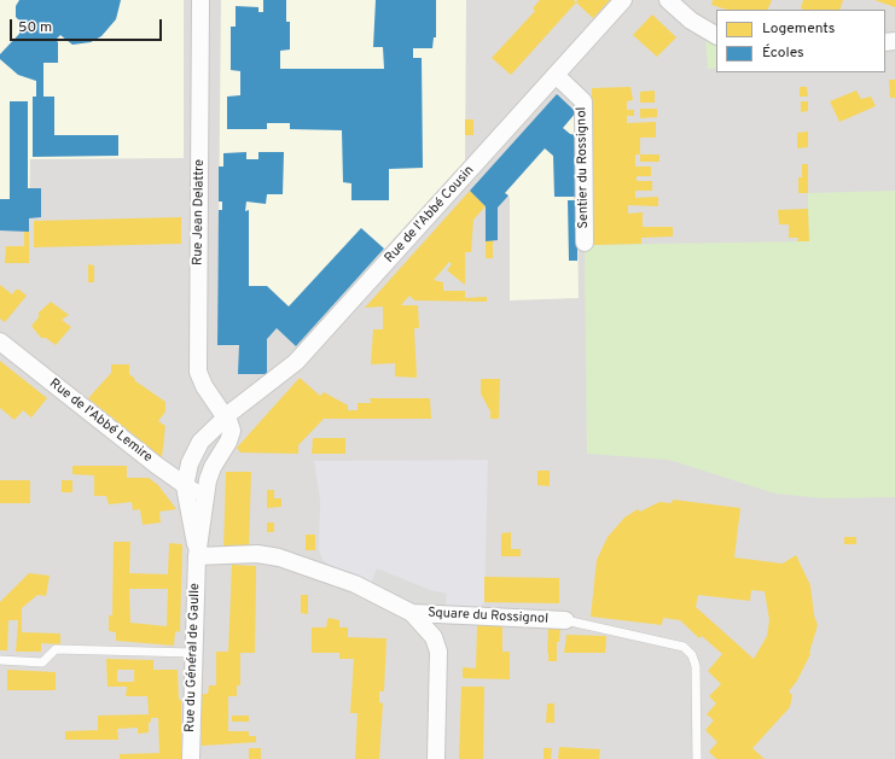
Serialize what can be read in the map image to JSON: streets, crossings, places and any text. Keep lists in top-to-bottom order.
{
  "streets": {
    "street": [
      "Sentier du Rossignol",
      "Rue Jean Delattre",
      "Rue de l'Abbé Cousin",
      "Rue de l'Abbé Lemire",
      "Square du Rossignol",
      "Rue du Général de Gaulle"
    ]
  },
  "crossings": [
    ["Sentier du Rossignol", "Rue de l'Abbé Cousin"],
    ["Rue Jean Delattre", "Rue de l'Abbé Cousin"],
    ["Rue Jean Delattre", "Rue du Général de Gaulle"],
    ["Rue de l'Abbé Cousin", "Rue du Général de Gaulle"],
    ["Rue de l'Abbé Lemire", "Rue du Général de Gaulle"],
    ["Square du Rossignol", "Rue du Général de Gaulle"]
  ],
  "legend": ["Logements", "Écoles"],
  "scale_bar": "50 m"
}
